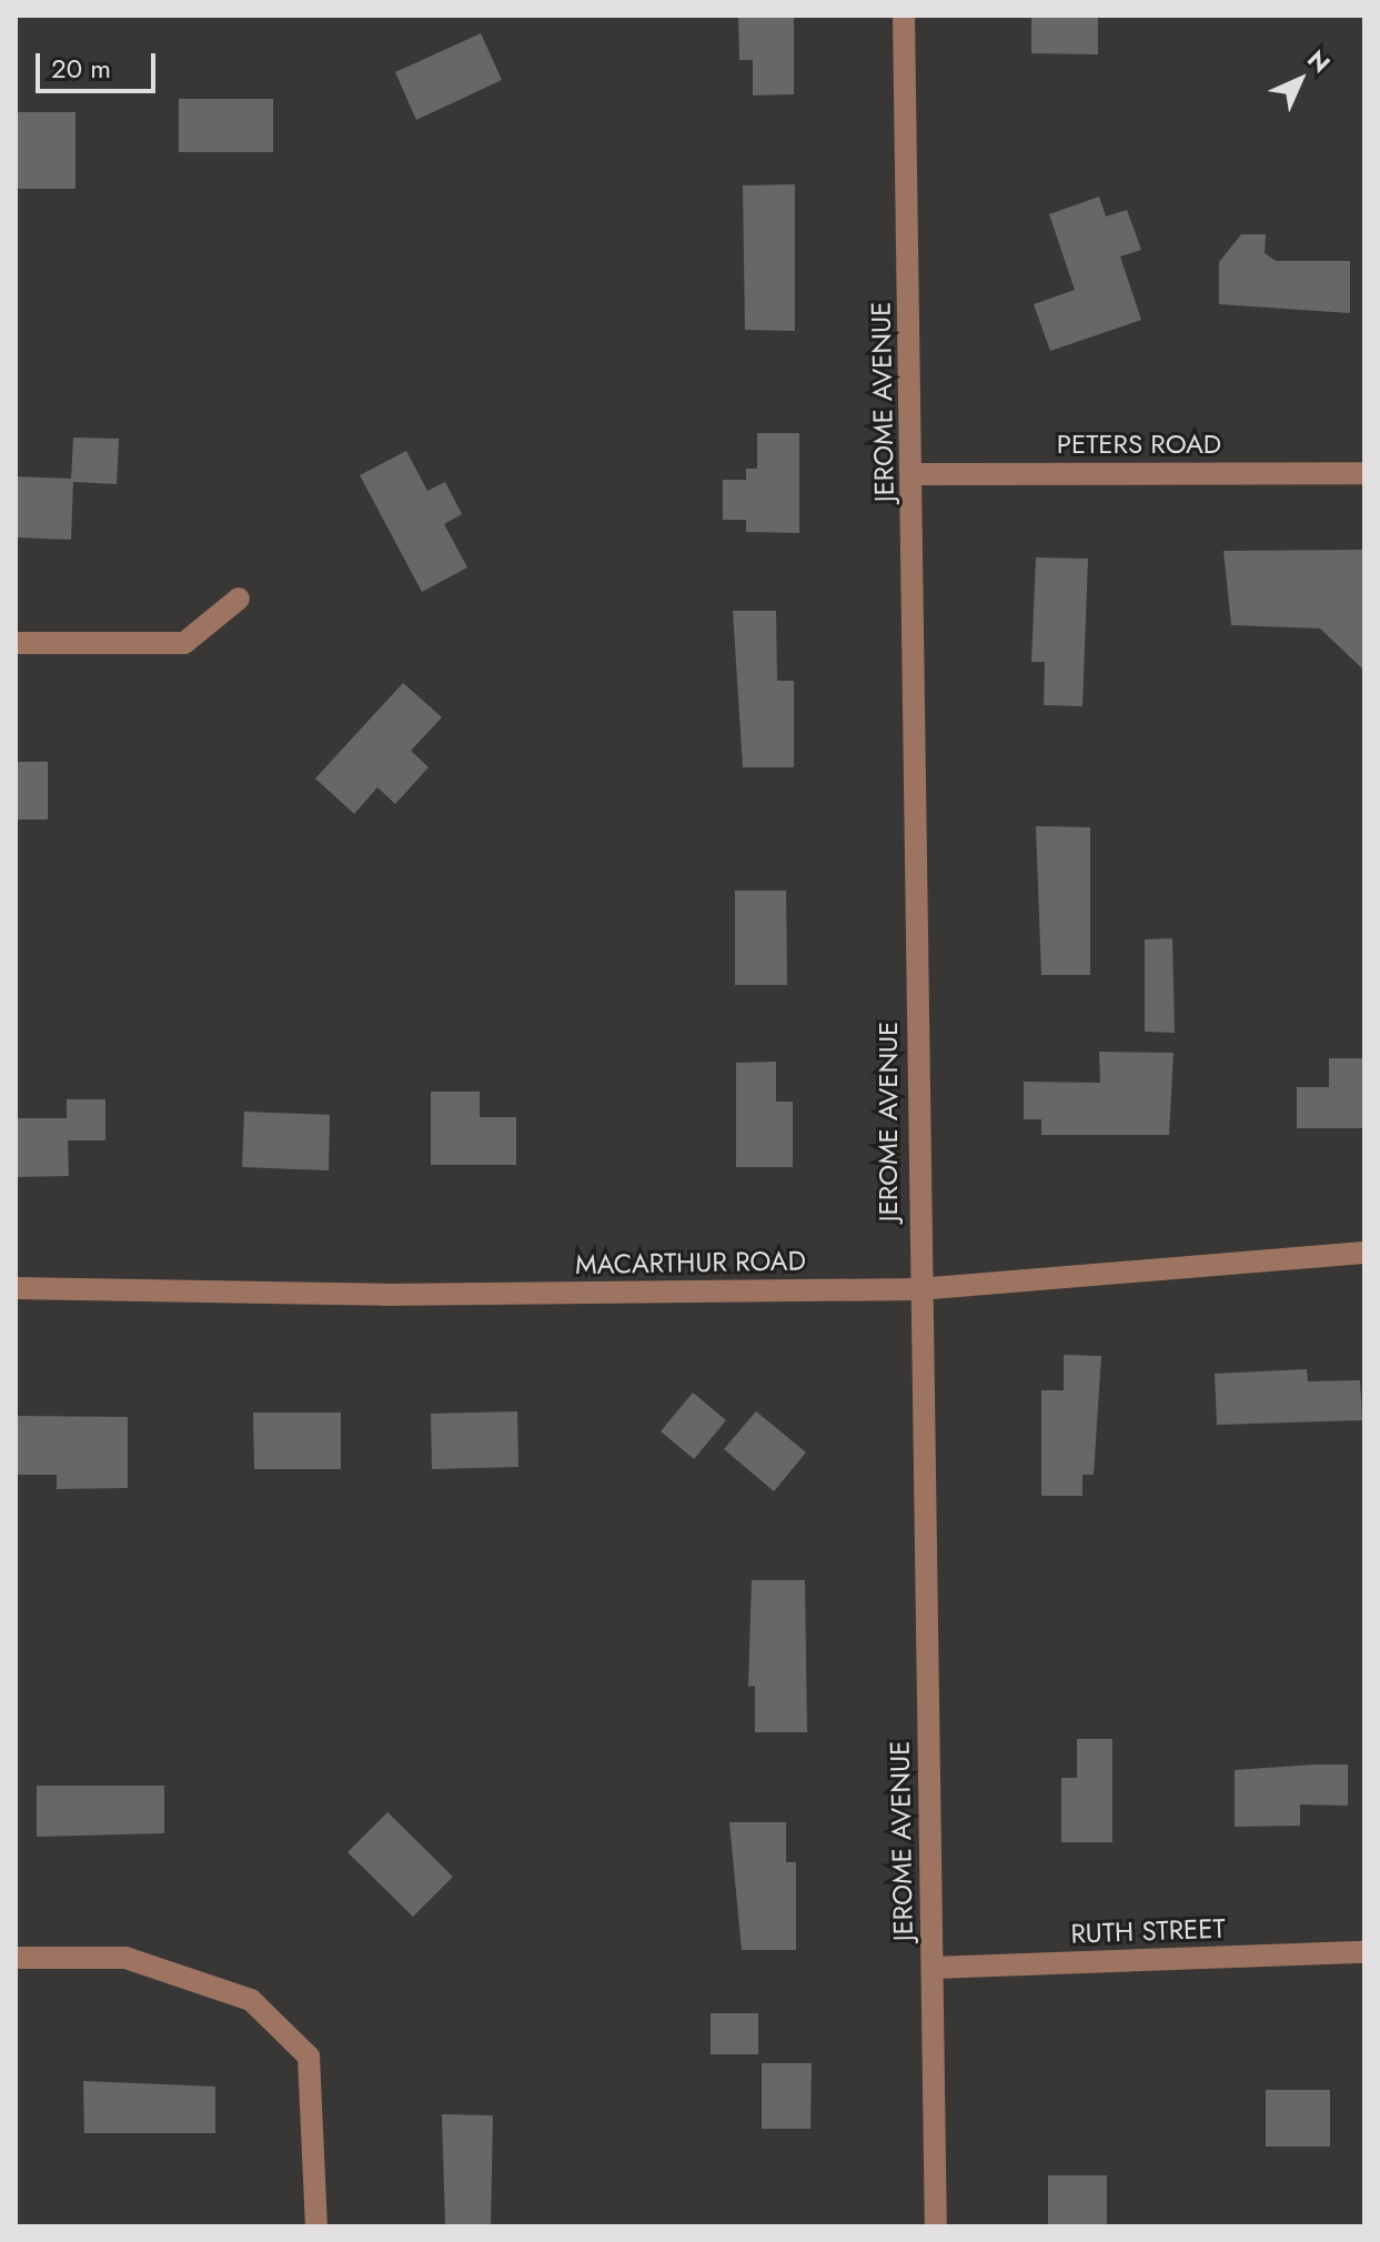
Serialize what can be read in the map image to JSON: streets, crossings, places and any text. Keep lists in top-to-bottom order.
{
  "streets": {
    "street": [
      "JEROME AVENUE",
      "PETERS ROAD",
      "MACARTHUR ROAD",
      "RUTH STREET"
    ]
  },
  "crossings": [
    ["JEROME AVENUE", "PETERS ROAD"],
    ["JEROME AVENUE", "MACARTHUR ROAD"],
    ["JEROME AVENUE", "RUTH STREET"]
  ],
  "scale_bar": "20 m",
  "north": "top right"
}
